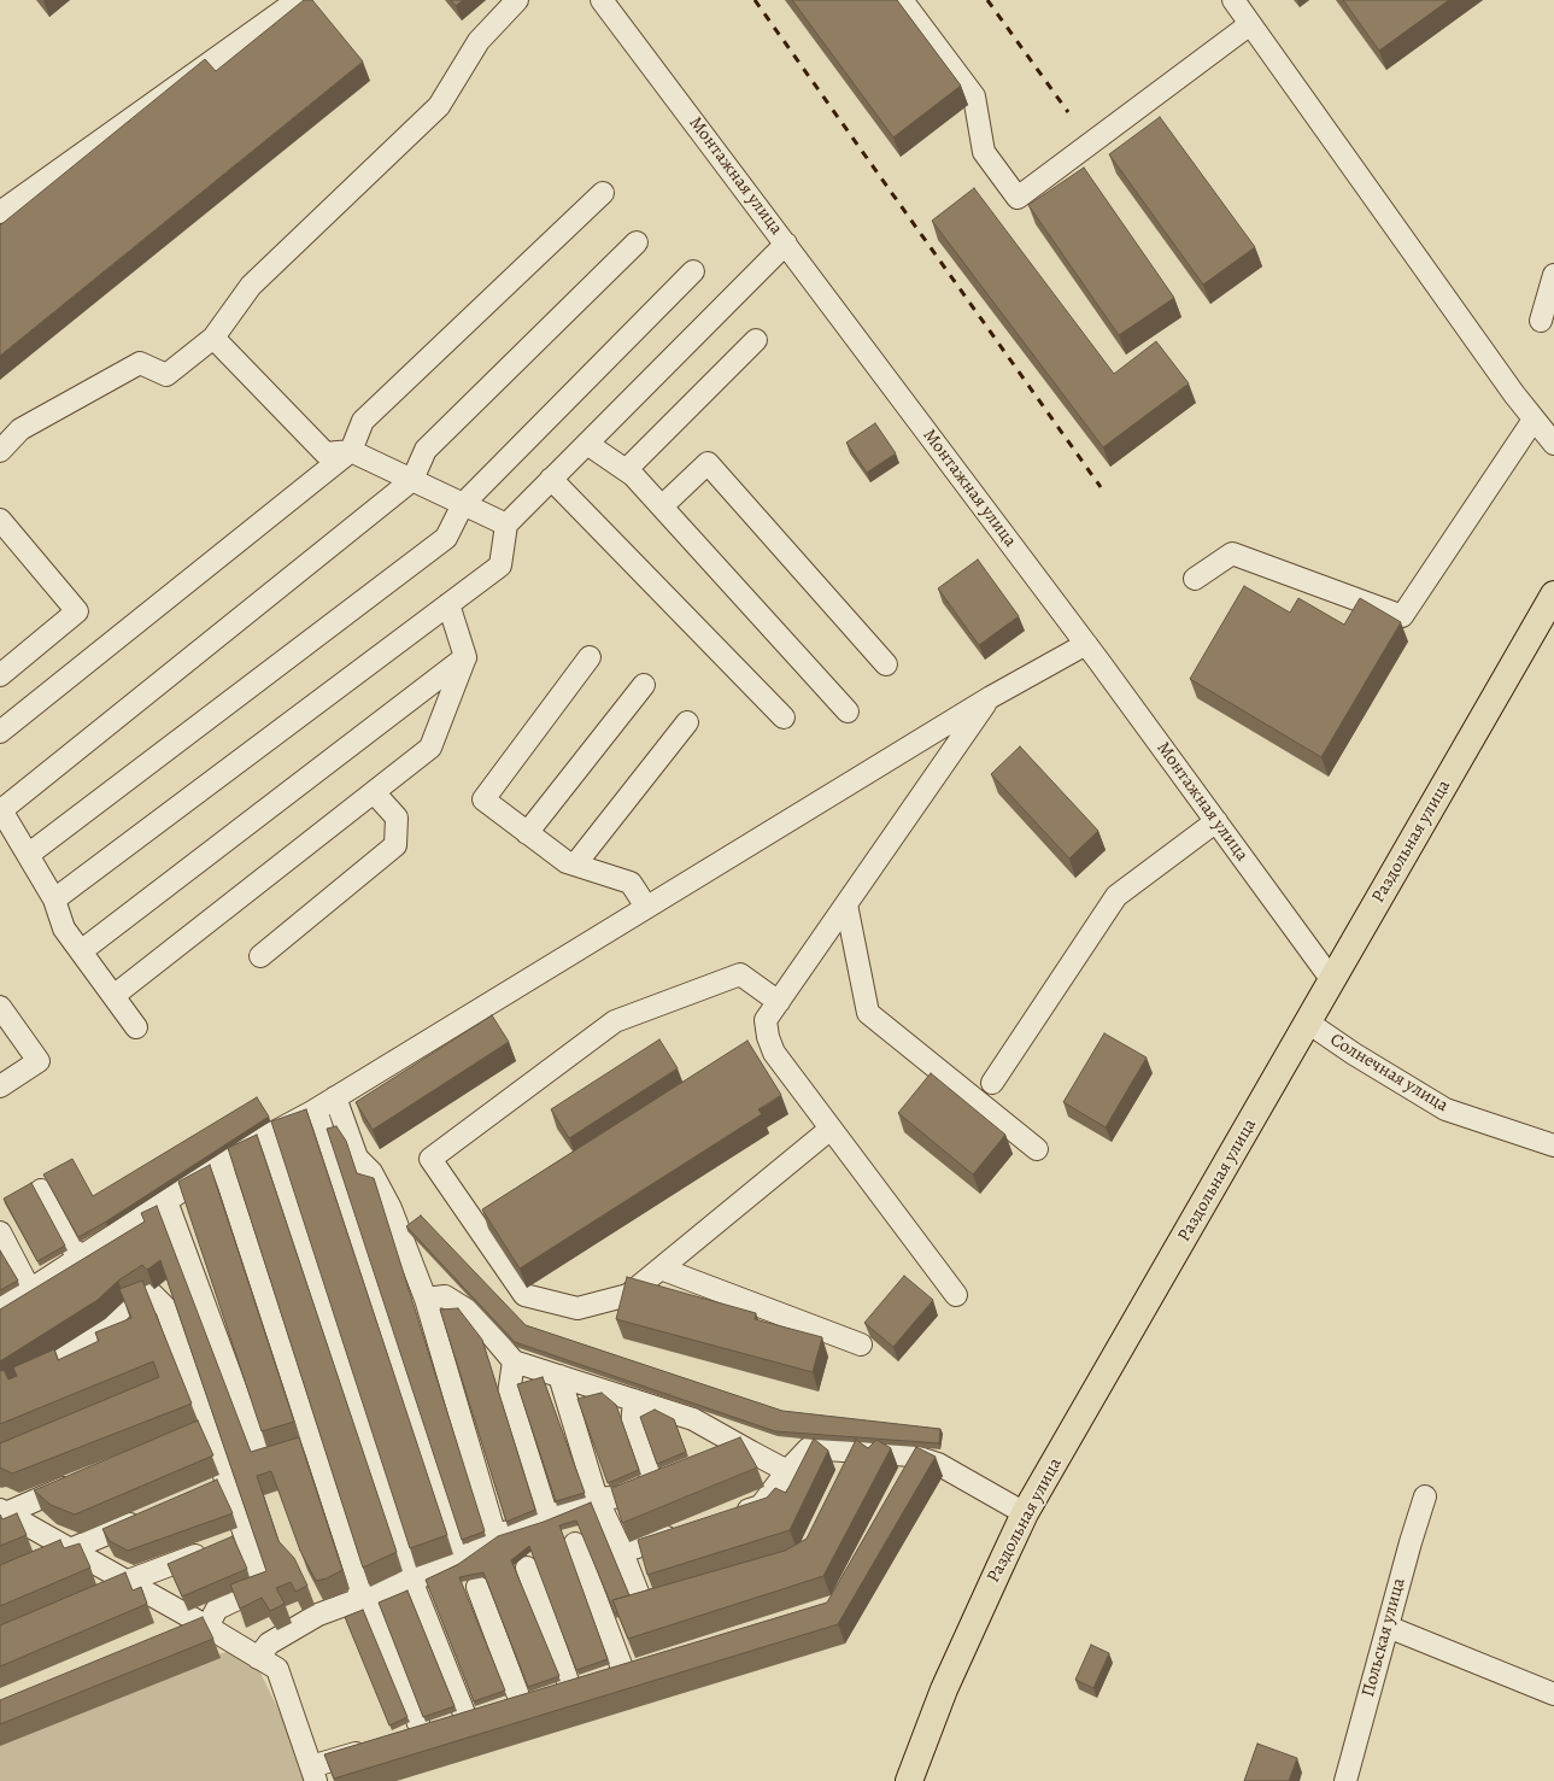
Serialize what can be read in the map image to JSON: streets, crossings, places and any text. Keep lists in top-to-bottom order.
{
  "streets": {
    "main road": ["Раздольная улица"],
    "street": ["Монтажная улица", "Солнечная улица", "Польская улица"]
  },
  "crossings": [
    ["Монтажная улица", "Раздольная улица"],
    ["Раздольная улица", "Солнечная улица"]
  ]
}
